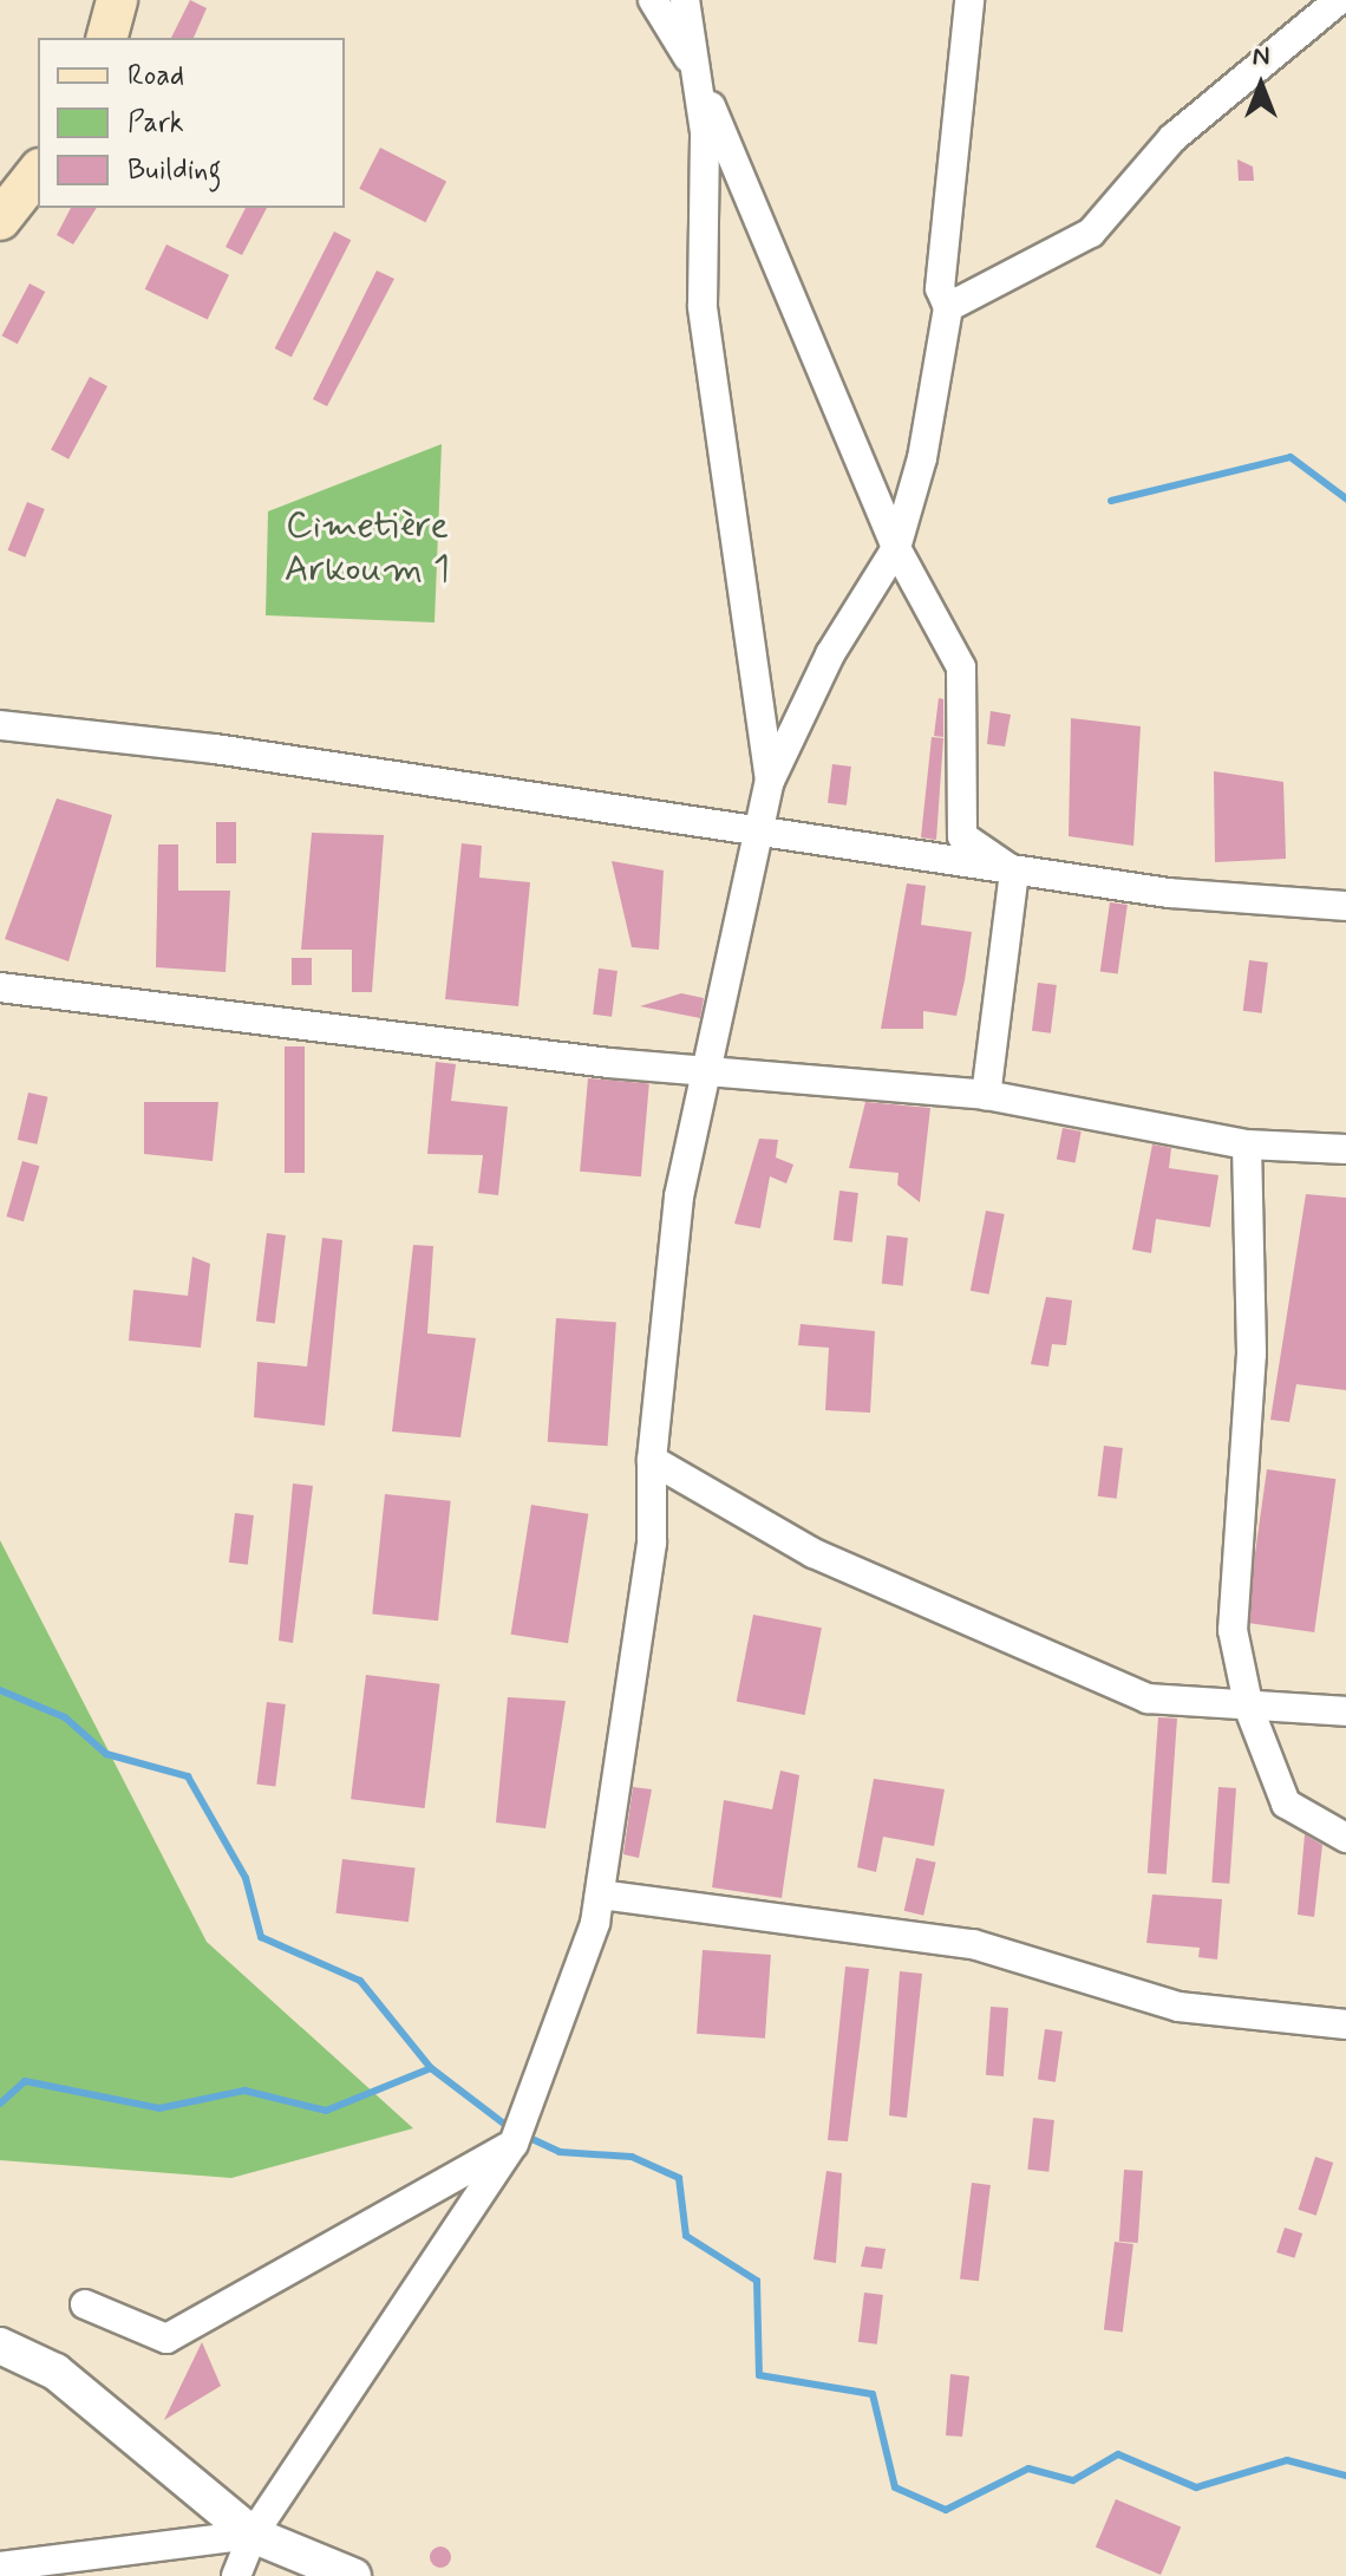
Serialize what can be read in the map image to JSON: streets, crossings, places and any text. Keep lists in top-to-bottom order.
{
  "parks": ["Cimetière Arkoum 1"],
  "legend": ["Road", "Park", "Building"],
  "north": "top"
}
